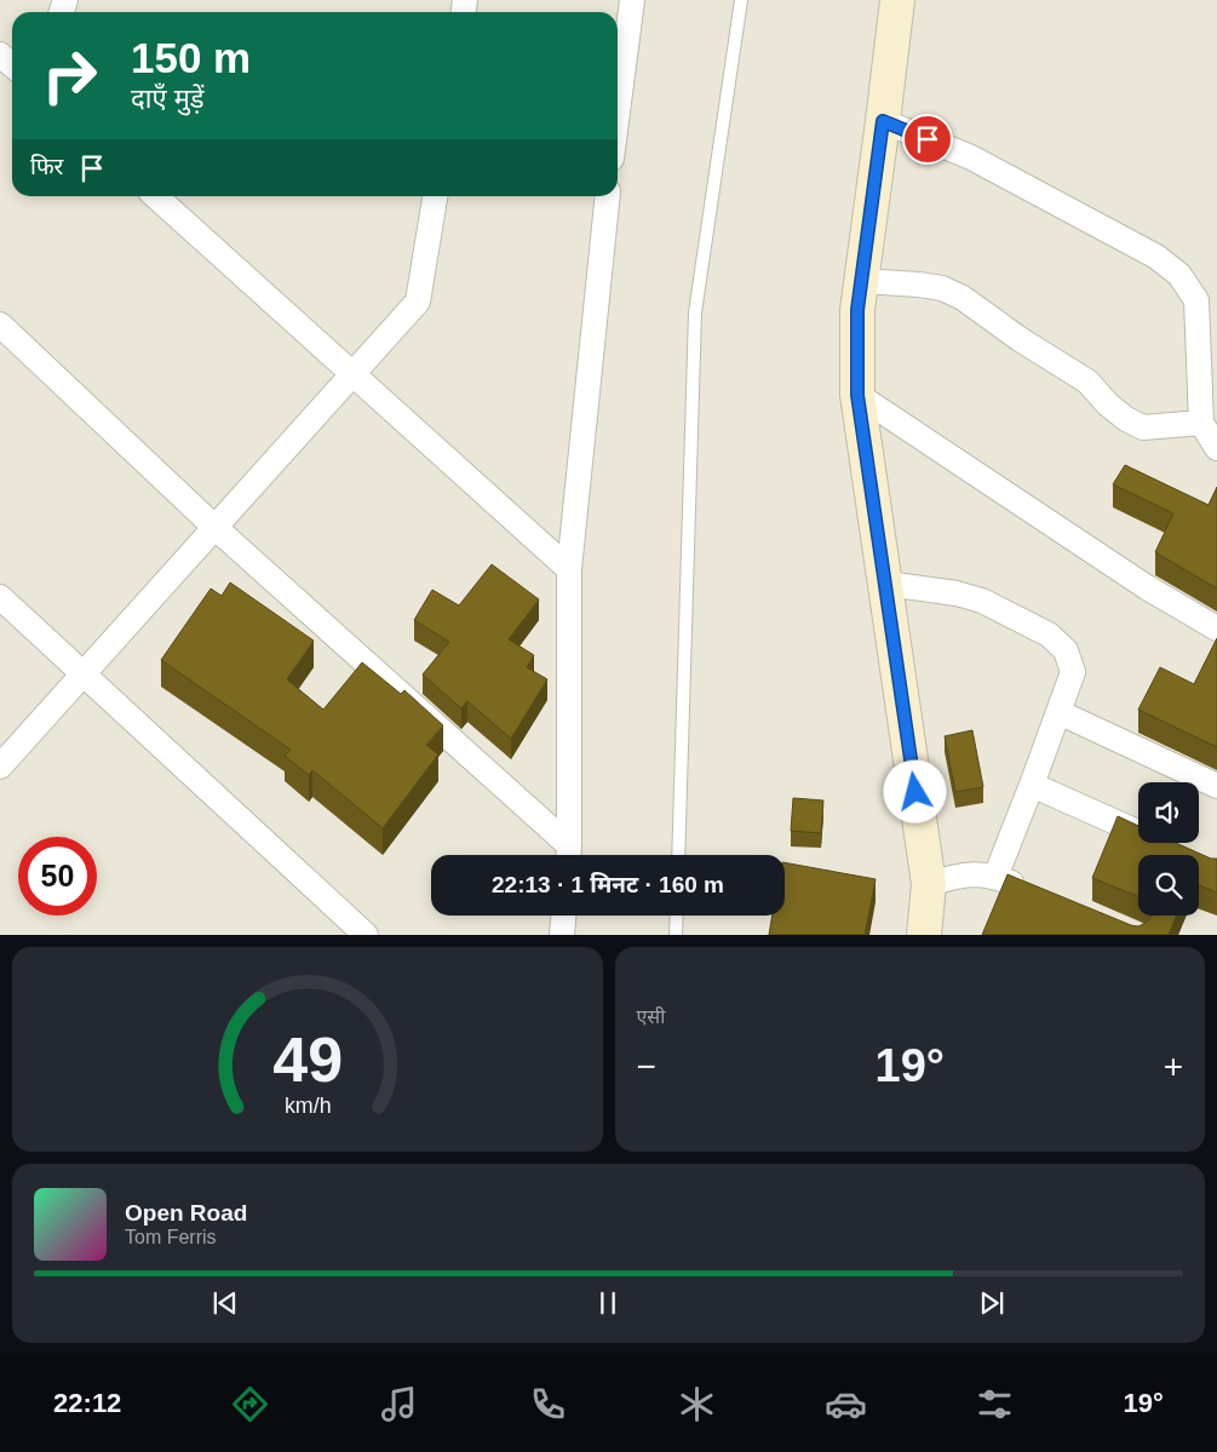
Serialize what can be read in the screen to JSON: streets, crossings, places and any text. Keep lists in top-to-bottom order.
{
  "page": {
    "turn": ["150 m", "दाएँ मुड़ें"],
    "then": "फिर",
    "limit": "50",
    "trip": "22:13 · 1 मिनट · 160 m",
    "tile": "एसी",
    "heat": ["−", "19°", "+"],
    "song": ["Open Road", "Tom Ferris"],
    "tabs": ["22:12", "19°"],
    "gauge": ["49", "km/h"]
  }
}
